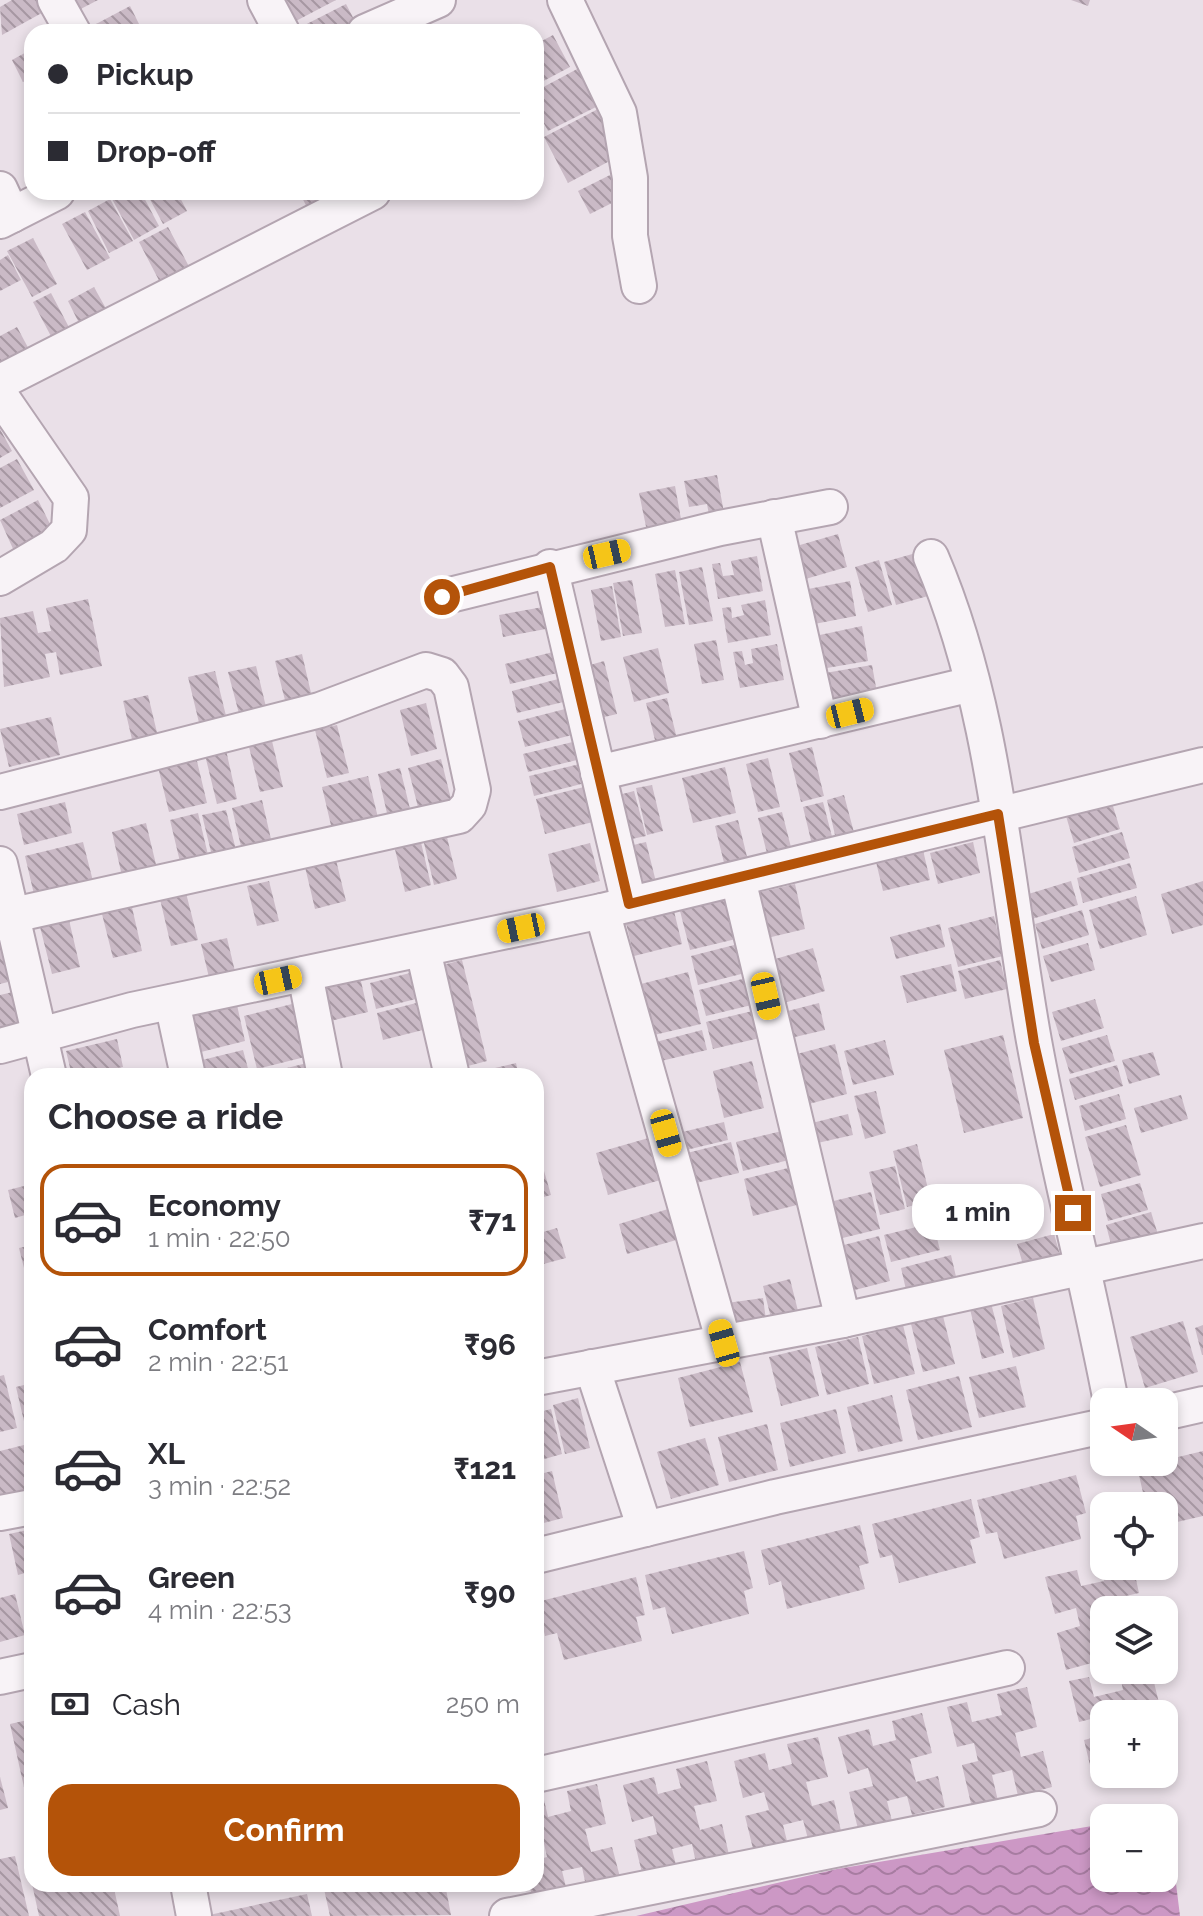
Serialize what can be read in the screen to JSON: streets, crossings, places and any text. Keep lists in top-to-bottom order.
{
  "north": "left",
  "page": {
    "banner": ["Pickup", "Drop-off"],
    "heading": "Choose a ride",
    "list": [
      {
        "name": "Economy",
        "note": "1 min · 22:50",
        "value": "₹71"
      },
      {
        "name": "Comfort",
        "note": "2 min · 22:51",
        "value": "₹96"
      },
      {
        "name": "XL",
        "note": "3 min · 22:52",
        "value": "₹121"
      },
      {
        "name": "Green",
        "note": "4 min · 22:53",
        "value": "₹90"
      }
    ],
    "bubble": "1 min",
    "map_buttons": ["+", "−"],
    "pay": ["Cash", "250 m"],
    "buttons": "Confirm"
  }
}
